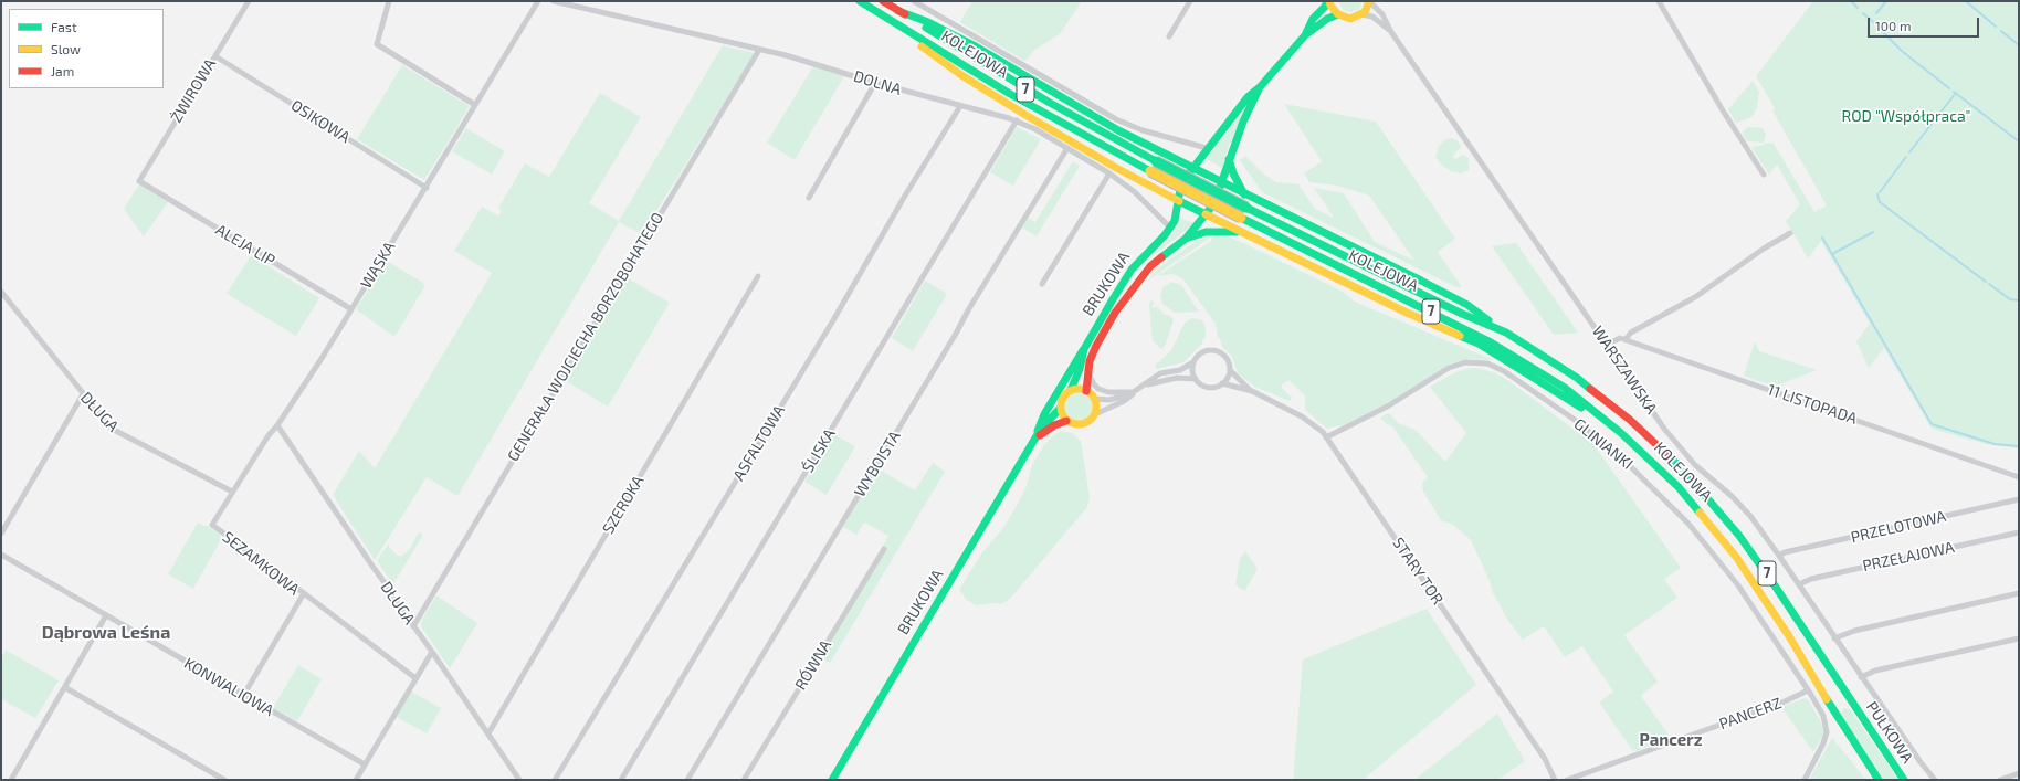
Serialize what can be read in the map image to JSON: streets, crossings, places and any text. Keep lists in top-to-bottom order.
{
  "streets": {
    "main road": [
      "KOLEJOWA",
      "7",
      "BRUKOWA",
      "PUŁKOWA"
    ],
    "street": [
      "DOLNA",
      "ŻWIROWA",
      "OSIKOWA",
      "ALEJA LIP",
      "WĄSKA",
      "GENERAŁA WOJCIECHA BORZOBOHATEGO",
      "WARSZAWSKA",
      "11 LISTOPADA",
      "DŁUGA",
      "ASFALTOWA",
      "GLINIANKI",
      "ŚLISKA",
      "WYBOISTA",
      "SZEROKA",
      "PRZELOTOWA",
      "PRZEŁAJOWA",
      "SEZAMKOWA",
      "STARY TOR",
      "RÓWNA",
      "KONWALIOWA",
      "PANCERZ"
    ]
  },
  "crossings": [
    ["KOLEJOWA", "PUŁKOWA"],
    ["DOLNA", "BRUKOWA"],
    ["DOLNA", "GENERAŁA WOJCIECHA BORZOBOHATEGO"],
    ["DOLNA", "ASFALTOWA"],
    ["DOLNA", "ŚLISKA"],
    ["DOLNA", "WYBOISTA"],
    ["ŻWIROWA", "OSIKOWA"],
    ["ŻWIROWA", "ALEJA LIP"],
    ["OSIKOWA", "WĄSKA"],
    ["ALEJA LIP", "WĄSKA"],
    ["WĄSKA", "DŁUGA"],
    ["WĄSKA", "SEZAMKOWA"],
    ["GENERAŁA WOJCIECHA BORZOBOHATEGO", "DŁUGA"],
    ["WARSZAWSKA", "PRZELOTOWA"],
    ["WARSZAWSKA", "PRZEŁAJOWA"],
    ["DŁUGA", "SZEROKA"],
    ["GLINIANKI", "STARY TOR"],
    ["GLINIANKI", "PANCERZ"],
    ["SEZAMKOWA", "KONWALIOWA"]
  ],
  "districts": ["Dąbrowa Leśna", "Pancerz"],
  "parks": ["ROD \"Współpraca\""],
  "legend": ["Fast", "Slow", "Jam"],
  "scale_bar": "100 m"
}
